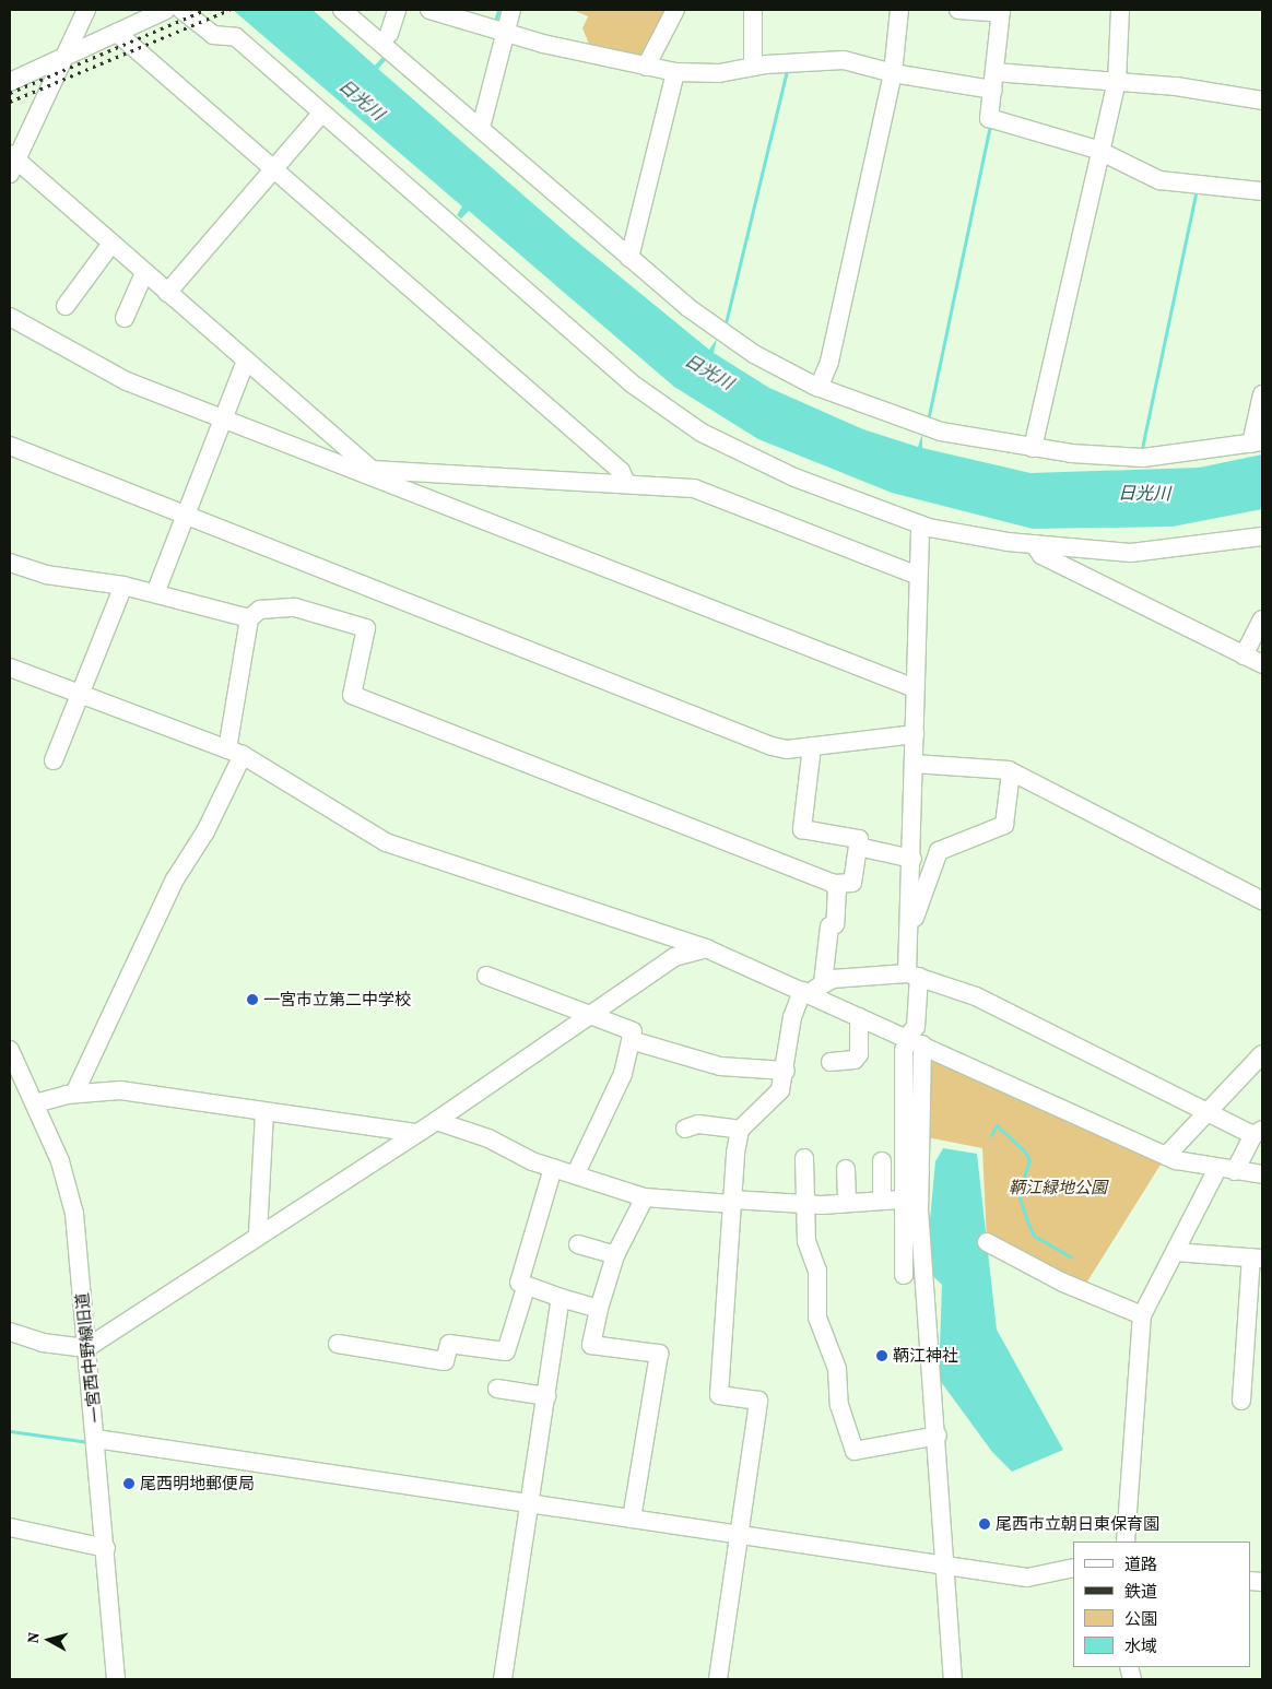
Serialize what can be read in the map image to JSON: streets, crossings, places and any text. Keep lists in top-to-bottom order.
{
  "streets": {
    "street": ["一宮西中野線旧道"]
  },
  "water": ["日光川"],
  "parks": ["鞆江緑地公園"],
  "places": [
    "一宮市立第二中学校",
    "鞆江神社",
    "尾西明地郵便局",
    "尾西市立朝日東保育園"
  ],
  "legend": [
    "道路",
    "鉄道",
    "公園",
    "水域"
  ],
  "north": "left"
}
